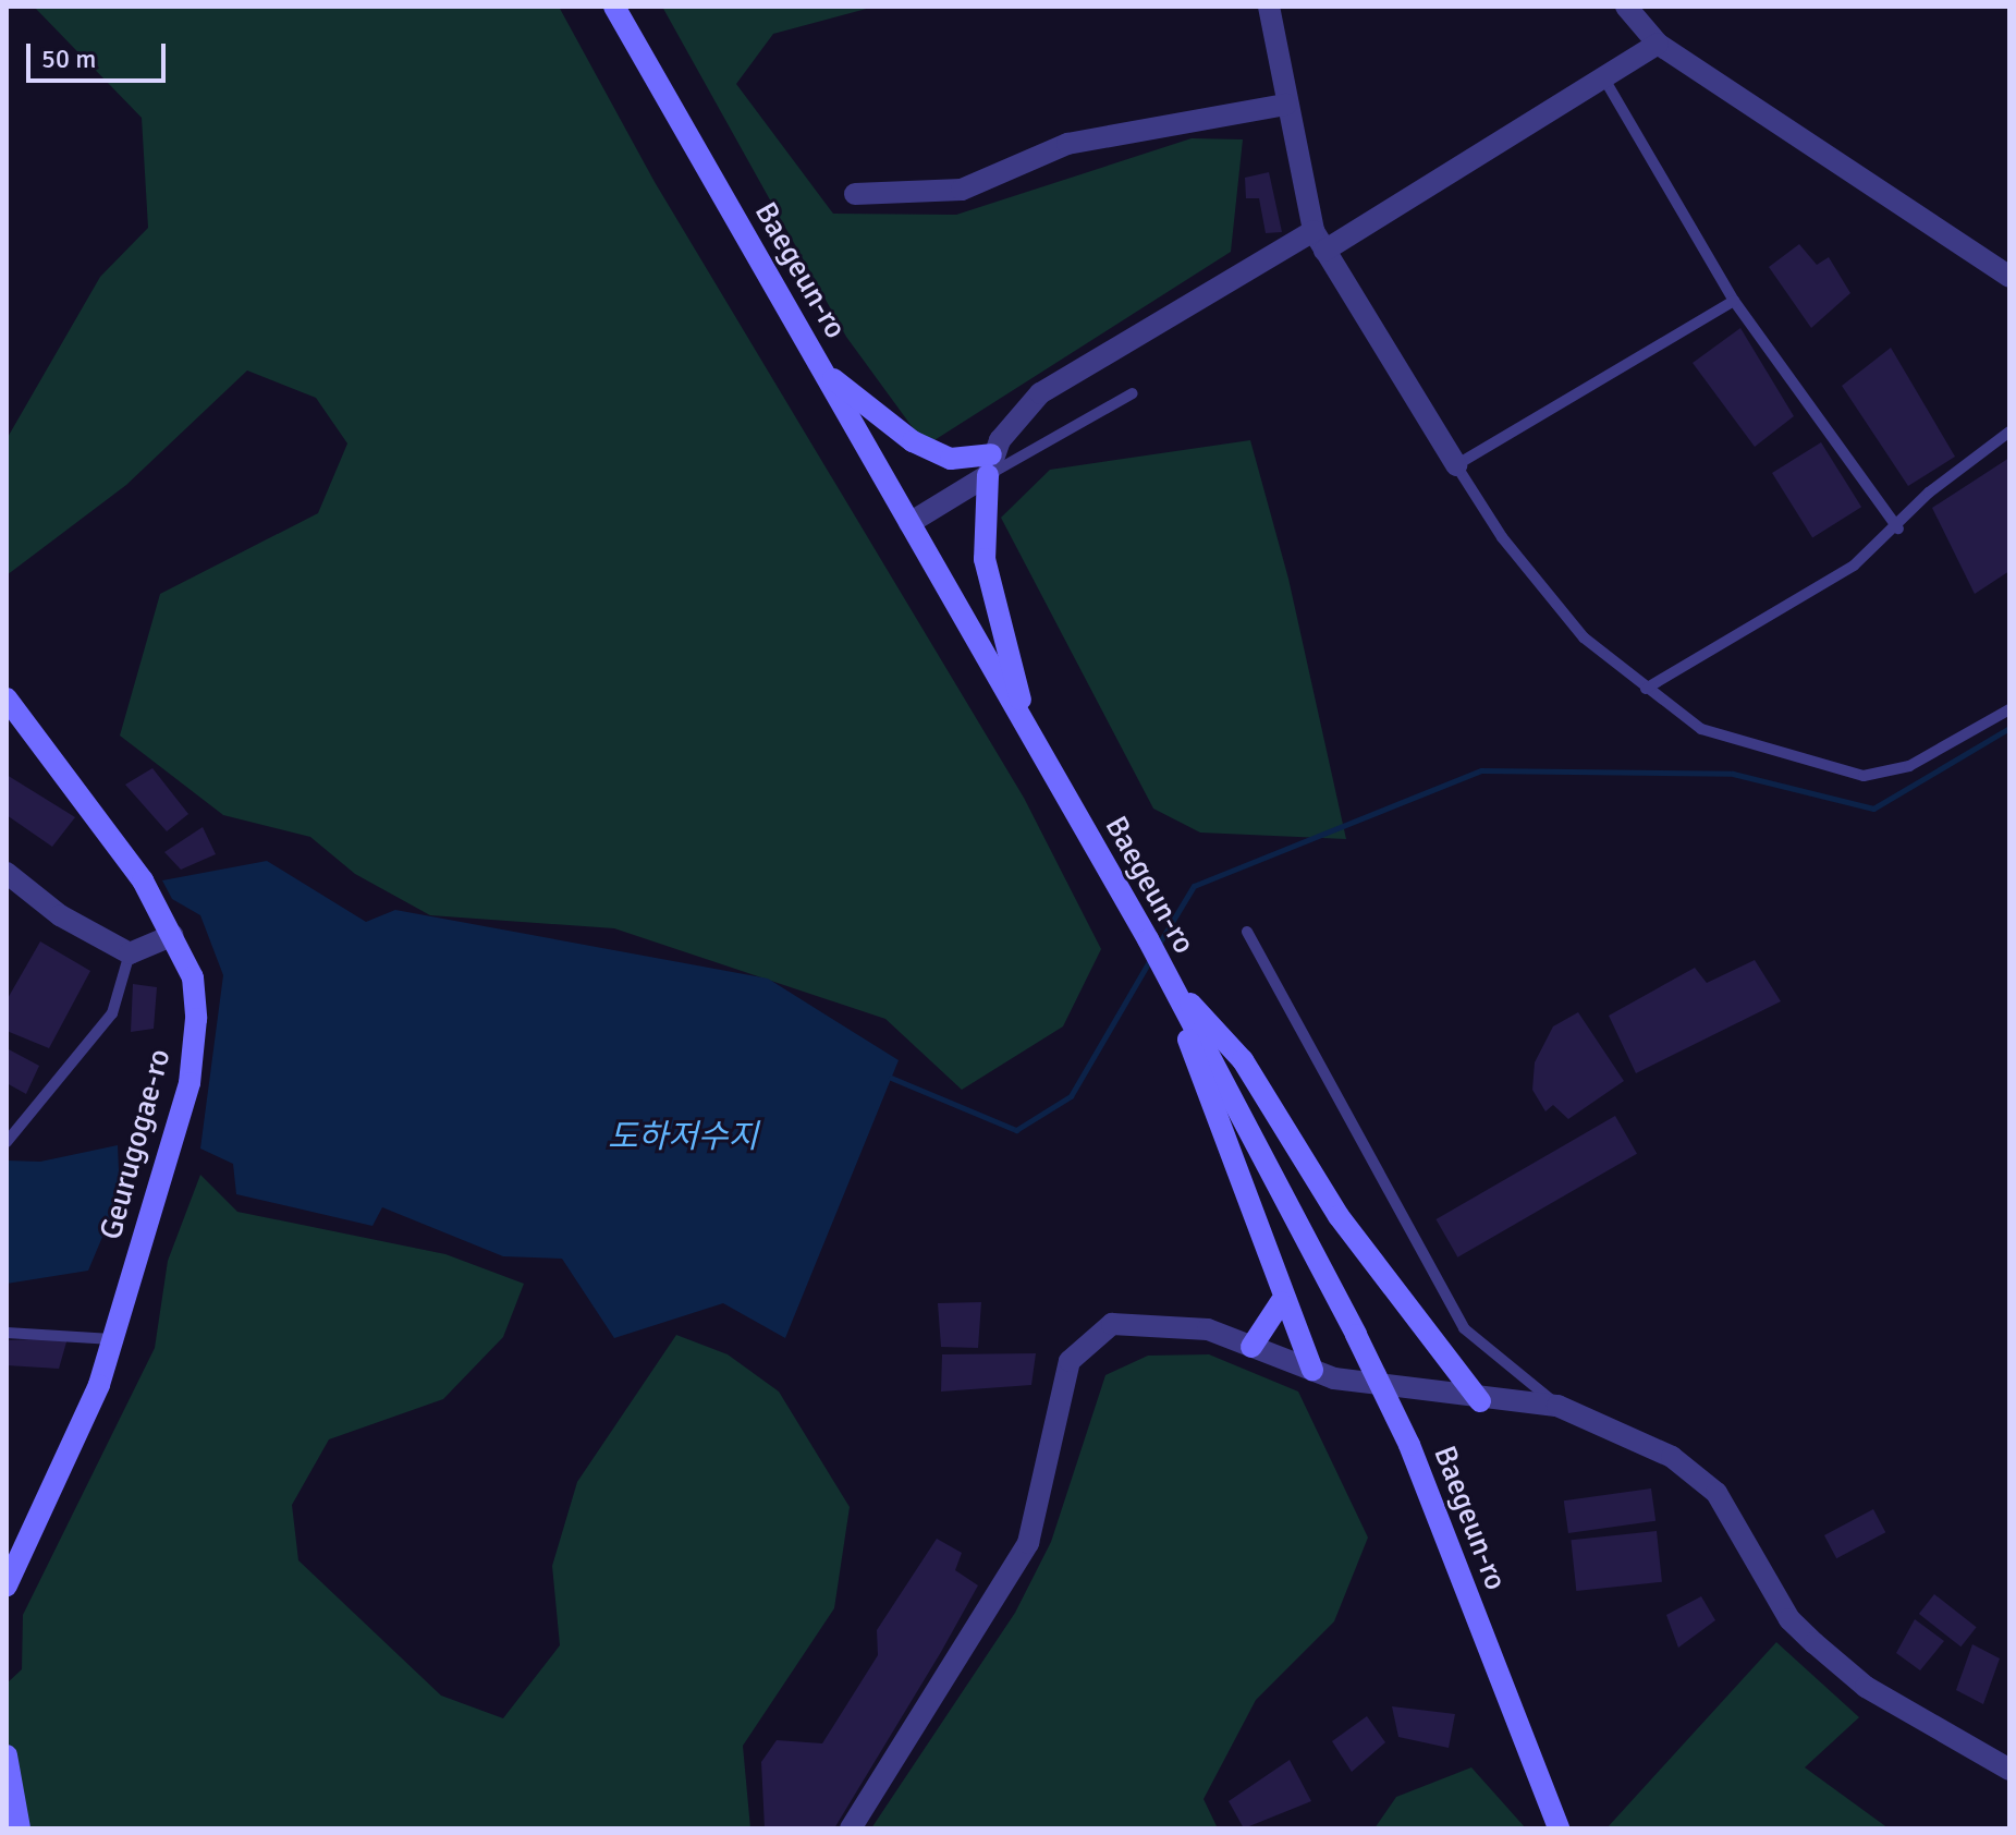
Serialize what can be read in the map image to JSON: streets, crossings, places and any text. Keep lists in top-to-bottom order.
{
  "streets": {
    "main road": ["Baegeun-ro", "Geurugogae-ro"]
  },
  "water": ["도하저수지"],
  "scale_bar": "50 m"
}
